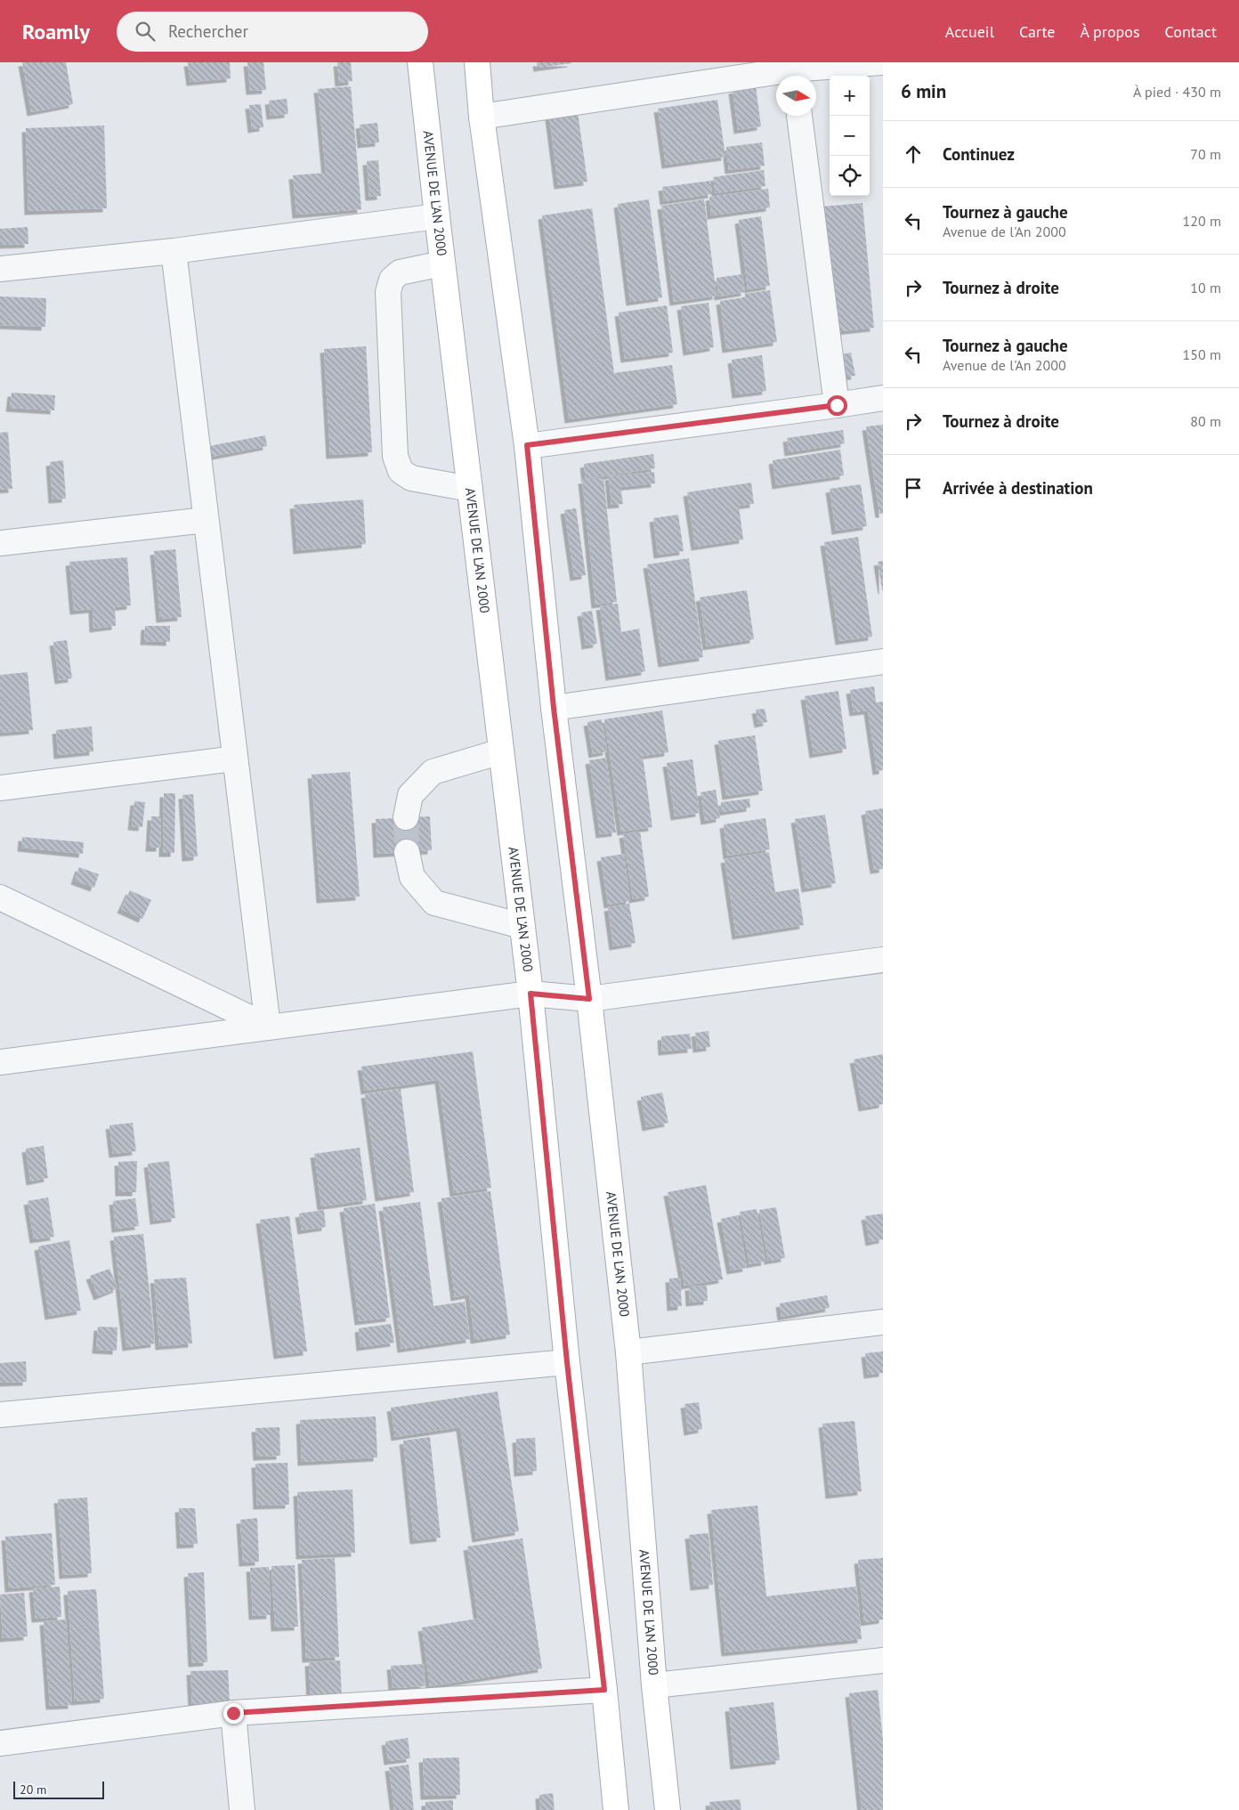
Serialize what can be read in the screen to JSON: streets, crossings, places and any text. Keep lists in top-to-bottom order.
{
  "streets": {
    "main road": ["AVENUE DE L'AN 2000"]
  },
  "scale_bar": "20 m",
  "north": "right",
  "page": {
    "header": "Roamly",
    "search": "Rechercher",
    "nav": [
      "Accueil",
      "Carte",
      "À propos",
      "Contact"
    ],
    "heading": ["6 min", "À pied · 430 m"],
    "map_buttons": ["+", "−"],
    "list": [
      ["Continuez", "70 m"],
      ["Tournez à gauche", "Avenue de l'An 2000", "120 m"],
      ["Tournez à droite", "10 m"],
      ["Tournez à gauche", "Avenue de l'An 2000", "150 m"],
      ["Tournez à droite", "80 m"],
      "Arrivée à destination"
    ],
    "scale": "20 m"
  }
}
